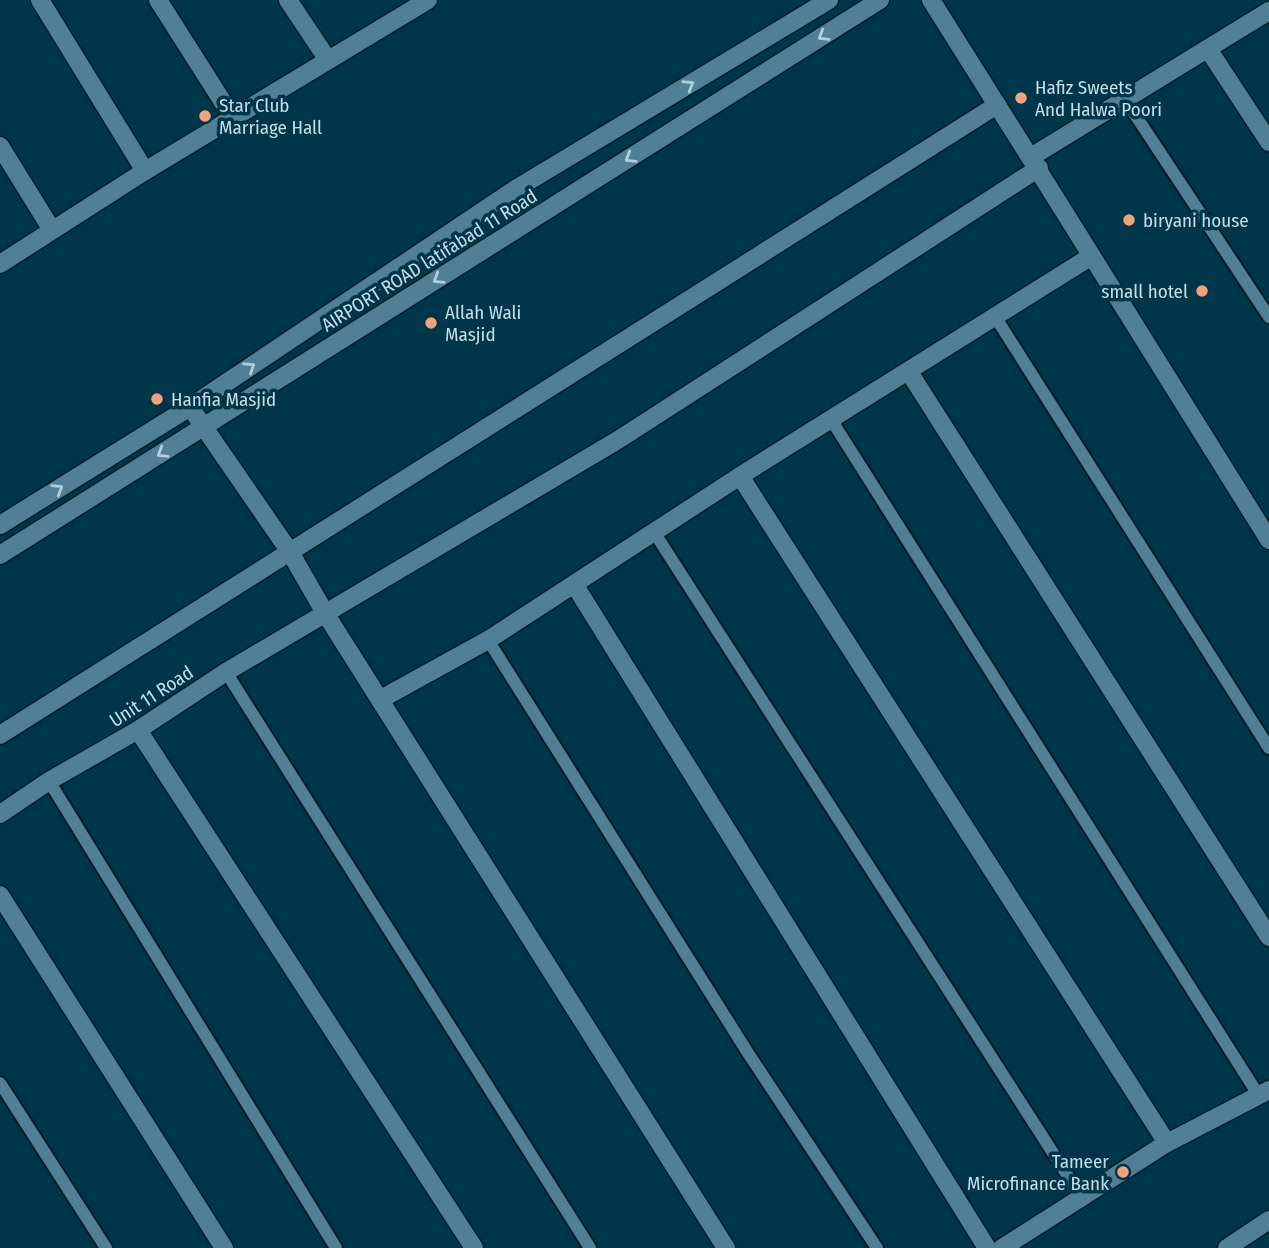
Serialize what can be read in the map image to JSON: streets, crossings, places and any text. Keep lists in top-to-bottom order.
{
  "streets": {
    "street": ["AIRPORT ROAD latifabad 11 Road", "Unit 11 Road"]
  },
  "places": [
    "Hafiz Sweets And Halwa Poori",
    "Star Club Marriage Hall",
    "biryani house",
    "small hotel",
    "Allah Wali Masjid",
    "Hanfia Masjid",
    "Tameer Microfinance Bank"
  ]
}
